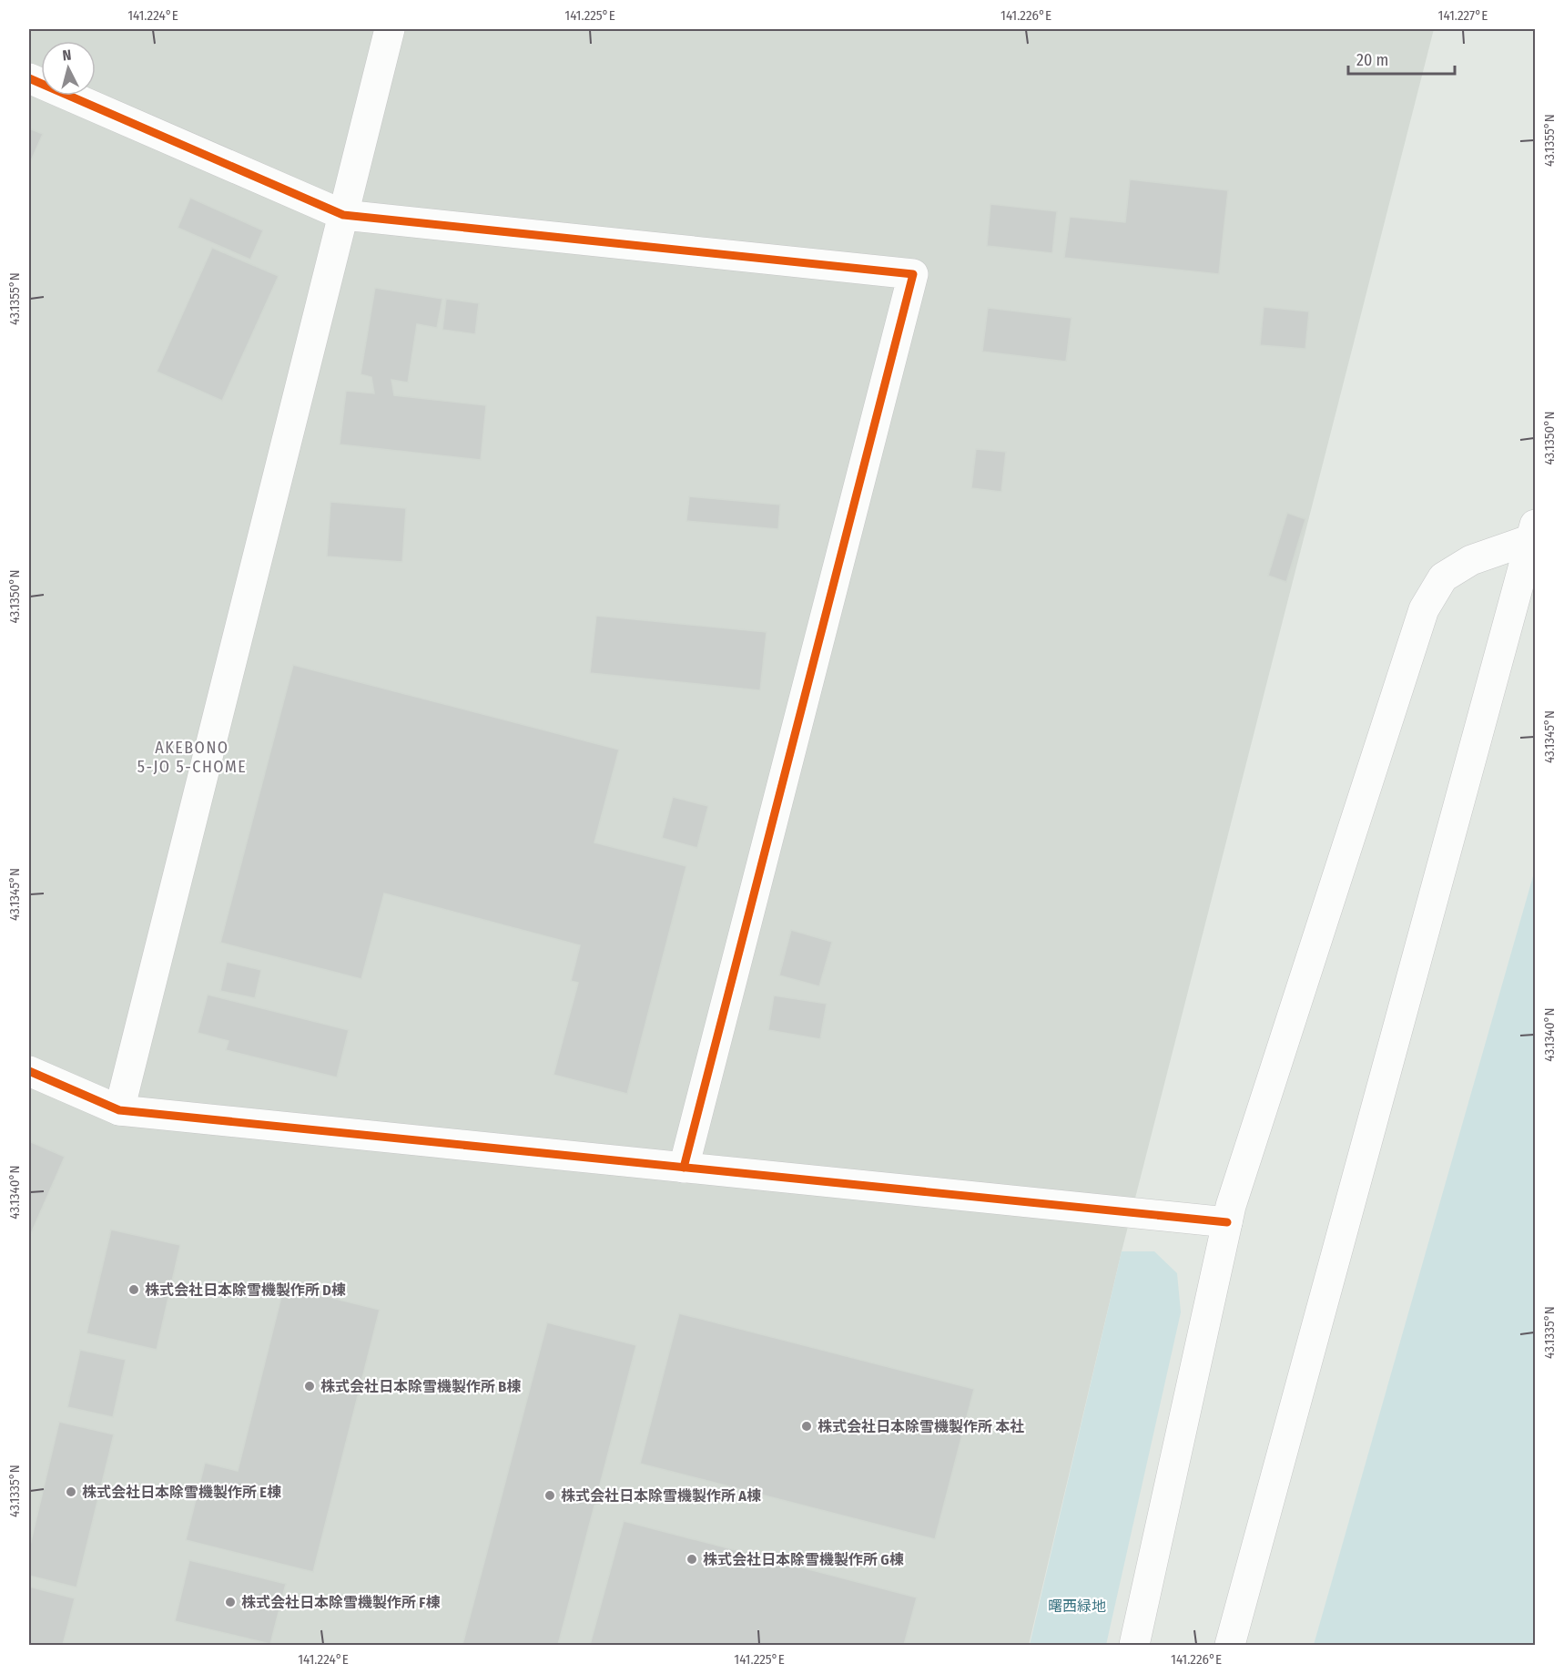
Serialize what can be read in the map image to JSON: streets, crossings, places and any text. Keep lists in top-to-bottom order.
{
  "districts": ["AKEBONO 5-JO 5-CHOME"],
  "parks": ["曙西緑地"],
  "places": [
    "株式会社日本除雪機製作所 D棟",
    "株式会社日本除雪機製作所 B棟",
    "株式会社日本除雪機製作所 本社",
    "株式会社日本除雪機製作所 E棟",
    "株式会社日本除雪機製作所 A棟",
    "株式会社日本除雪機製作所 G棟",
    "株式会社日本除雪機製作所 F棟"
  ],
  "scale_bar": "20 m",
  "north": "top",
  "coordinates": [
    "141.224°E",
    "141.225°E",
    "141.226°E",
    "141.227°E",
    "43.1355°N",
    "43.1350°N",
    "43.1345°N",
    "43.1340°N",
    "43.1335°N"
  ]
}
